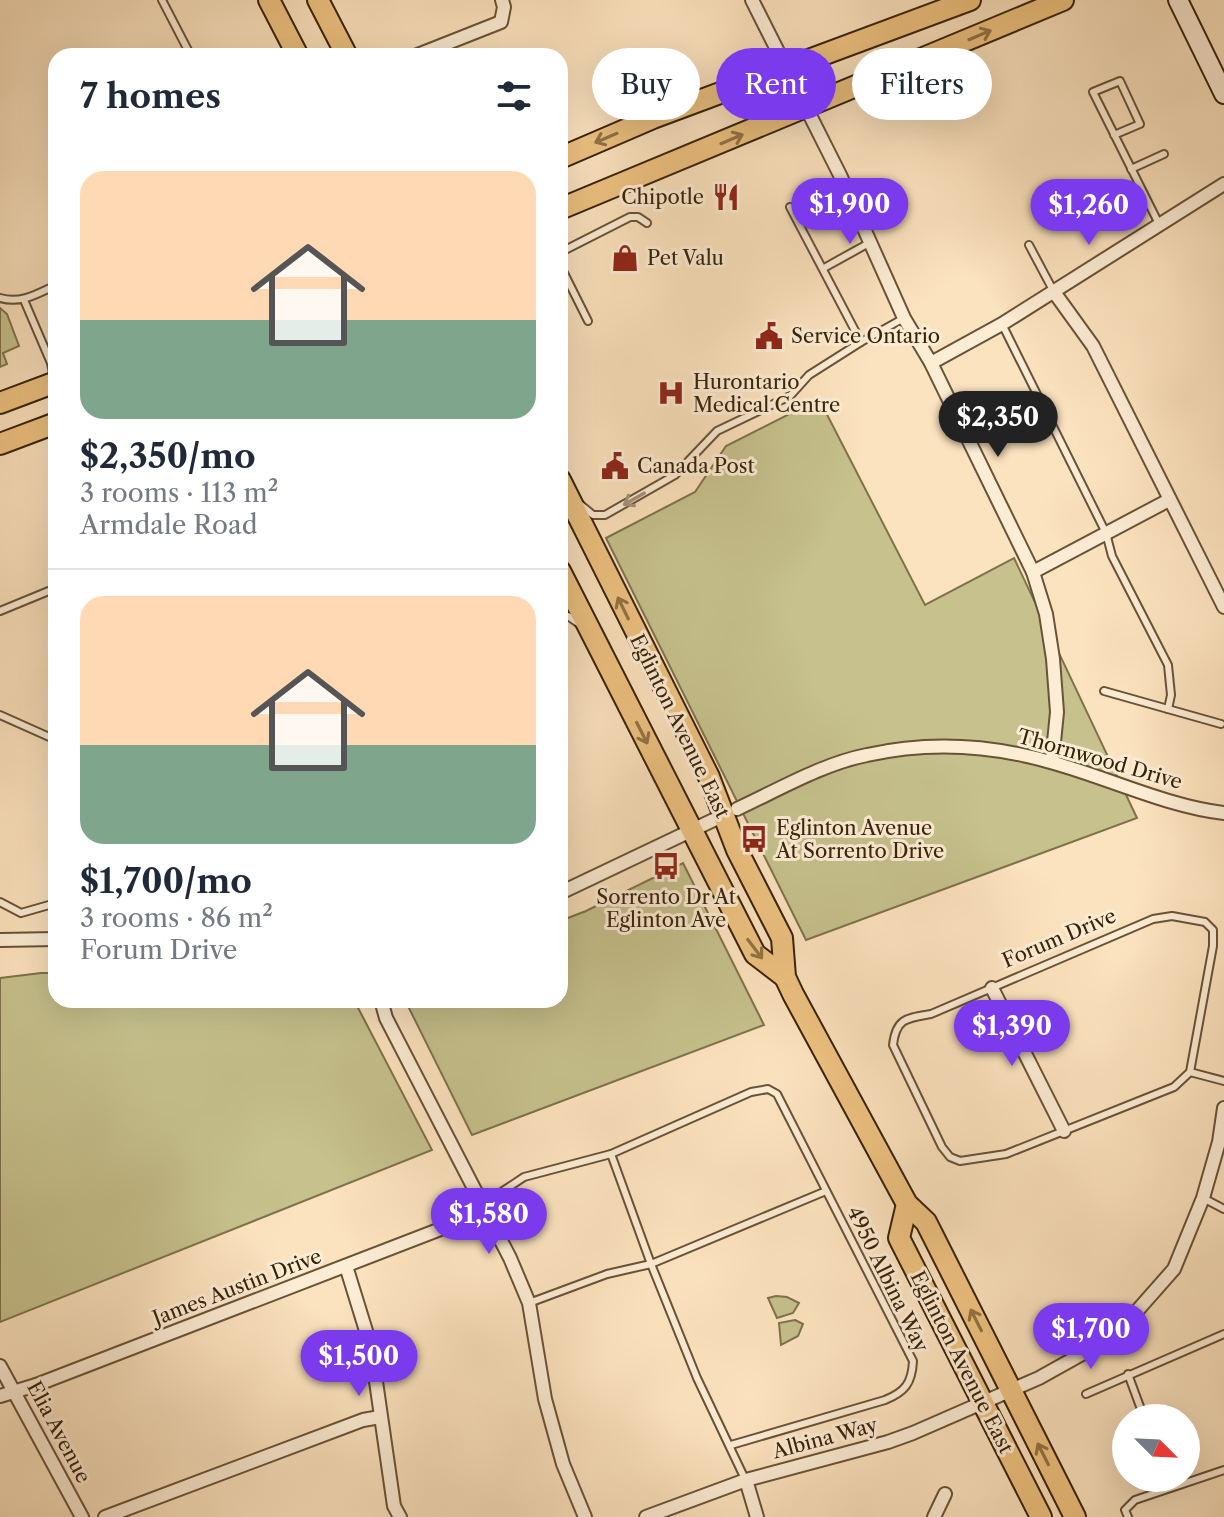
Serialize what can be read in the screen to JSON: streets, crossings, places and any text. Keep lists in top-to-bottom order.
{
  "streets": {
    "main road": ["Eglinton Avenue East"],
    "street": [
      "Thornwood Drive",
      "James Austin Drive",
      "Elia Avenue",
      "Albina Way"
    ],
    "lane": ["Forum Drive", "4950 Albina Way"]
  },
  "crossings": [
    ["Eglinton Avenue East", "Thornwood Drive"],
    ["Eglinton Avenue East", "Albina Way"],
    ["4950 Albina Way", "James Austin Drive"],
    ["James Austin Drive", "Elia Avenue"]
  ],
  "places": {
    "restaurant": ["Chipotle"],
    "shop": ["Pet Valu"],
    "public building": ["Service Ontario", "Canada Post"],
    "hospital": ["Hurontario Medical Centre"],
    "bus stop": ["Eglinton Avenue At Sorrento Drive", "Sorrento Dr At Eglinton Ave"]
  },
  "north": "bottom right",
  "page": {
    "chip": ["Buy", "Rent", "Filters"],
    "heading": "7 homes",
    "list": [
      {
        "name": "$2,350/mo",
        "note": "3 rooms · 113 m² · Armdale Road"
      },
      {
        "name": "$1,700/mo",
        "note": "3 rooms · 86 m² · Forum Drive"
      }
    ],
    "price": [
      "$1,900",
      "$1,260",
      "$2,350",
      "$1,390",
      "$1,580",
      "$1,700",
      "$1,500"
    ]
  }
}
